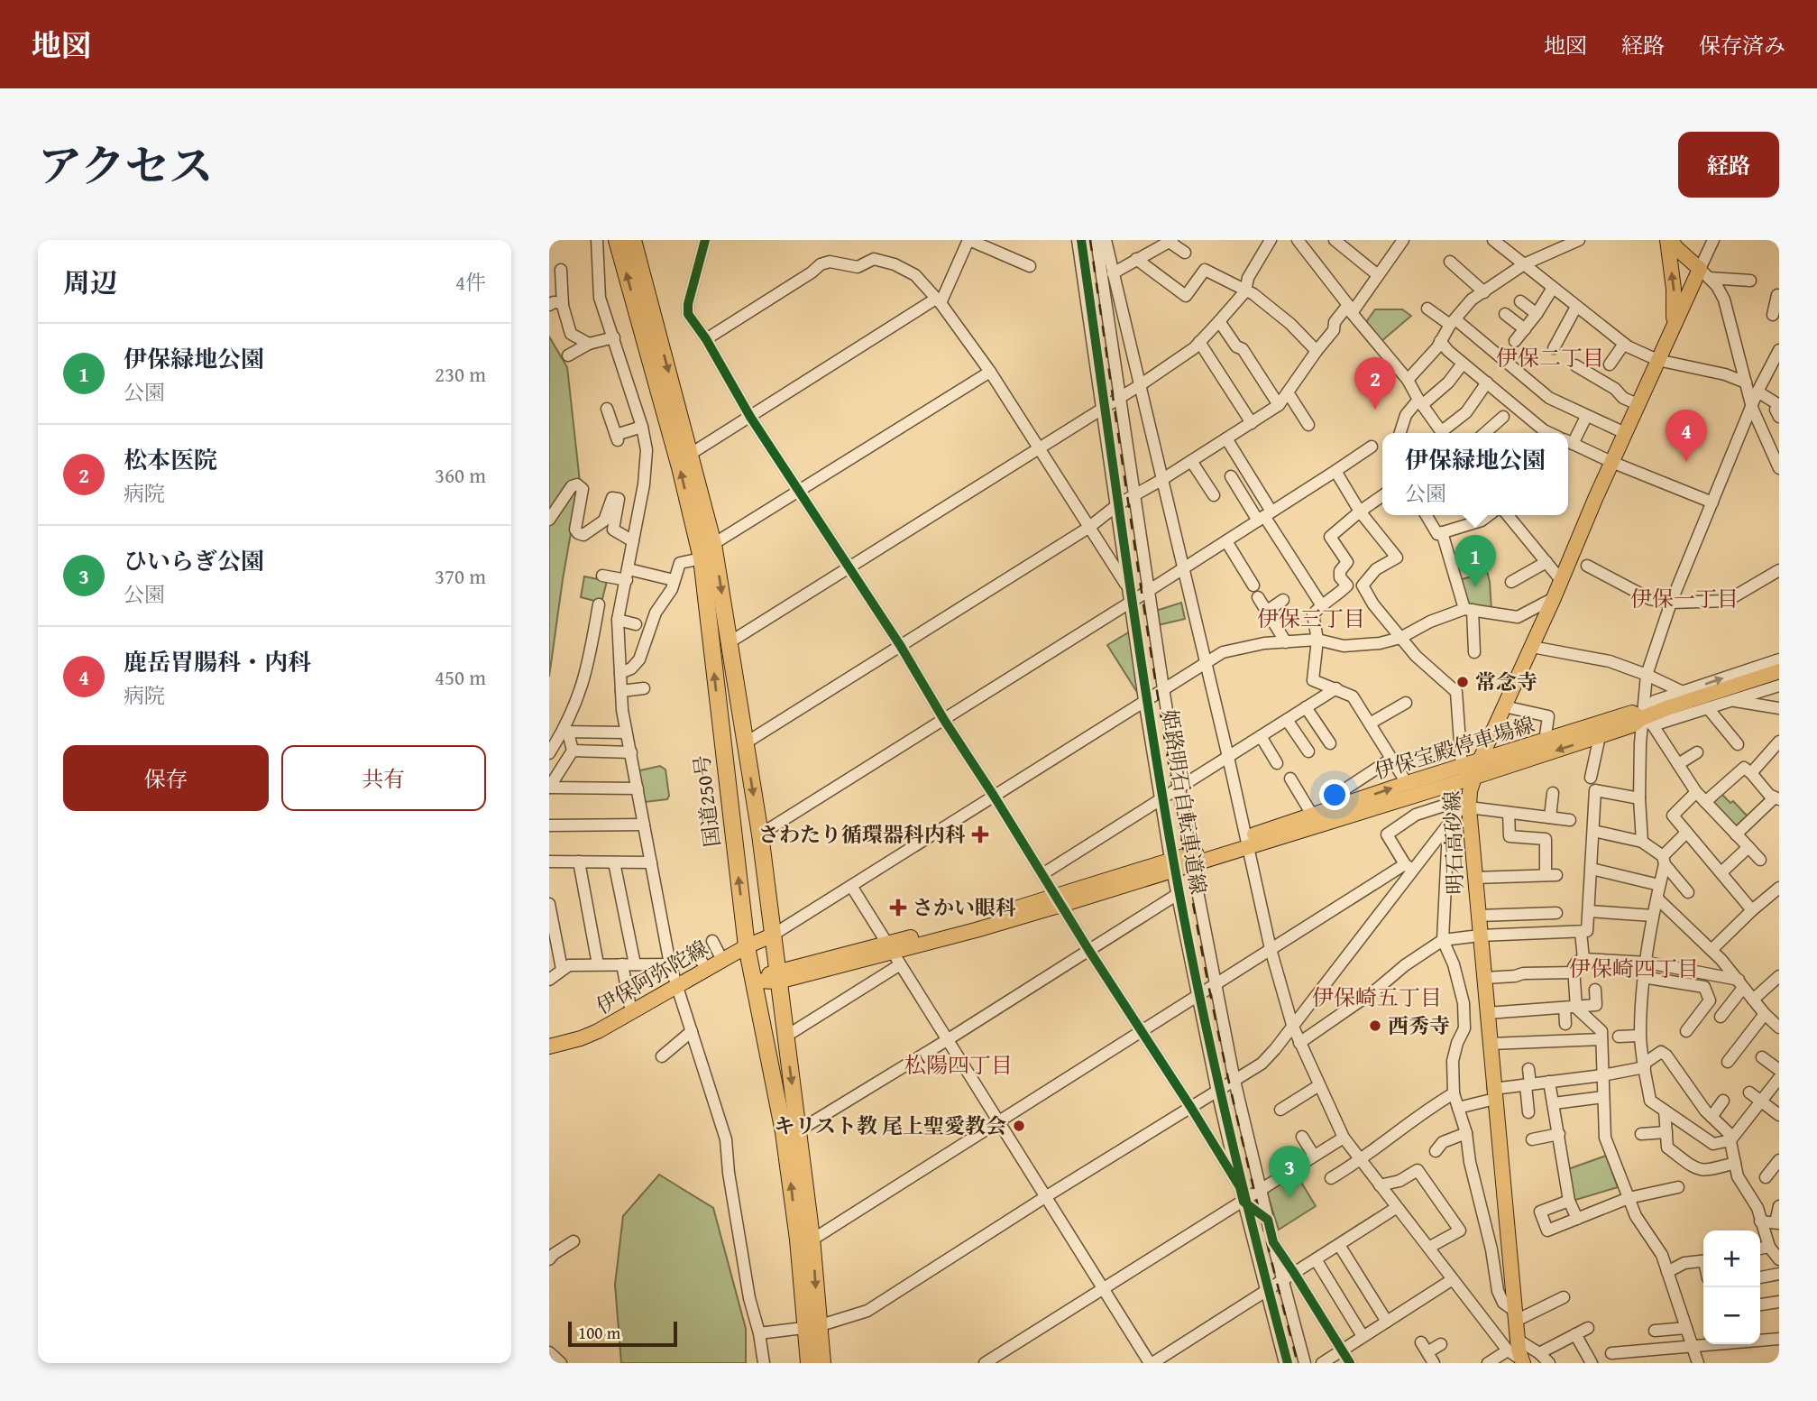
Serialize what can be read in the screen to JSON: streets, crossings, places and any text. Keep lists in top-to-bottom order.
{
  "streets": {
    "highway": ["国道250号"],
    "main road": ["伊保宝殿停車場線", "明石高砂線", "伊保阿弥陀線"],
    "cycle path": ["姫路明石自転車道線"]
  },
  "crossings": [
    ["伊保宝殿停車場線", "国道250号"],
    ["伊保宝殿停車場線", "明石高砂線"],
    ["国道250号", "伊保阿弥陀線"]
  ],
  "districts": [
    "伊保二丁目",
    "伊保一丁目",
    "伊保三丁目",
    "伊保崎四丁目",
    "伊保崎五丁目",
    "松陽四丁目"
  ],
  "places": {
    "other": ["常念寺", "西秀寺", "キリスト教 尾上聖愛教会"],
    "health": ["さわたり循環器科内科", "さかい眼科"]
  },
  "scale_bar": "100 m",
  "page": {
    "header": "地図",
    "nav": ["地図", "経路", "保存済み"],
    "title": "アクセス",
    "buttons": [
      "経路",
      ["保存", "共有"]
    ],
    "heading": ["周辺", "4件"],
    "list": [
      {
        "mark": "1",
        "name": "伊保緑地公園",
        "note": "公園",
        "value": "230 m"
      },
      {
        "mark": "2",
        "name": "松本医院",
        "note": "病院",
        "value": "360 m"
      },
      {
        "mark": "3",
        "name": "ひいらぎ公園",
        "note": "公園",
        "value": "370 m"
      },
      {
        "mark": "4",
        "name": "鹿岳胃腸科・内科",
        "note": "病院",
        "value": "450 m"
      }
    ],
    "pins": [
      "2",
      "4",
      "1",
      "3"
    ],
    "popup": ["伊保緑地公園", "公園"],
    "map_buttons": ["+", "−"],
    "scale": "100 m"
  }
}
